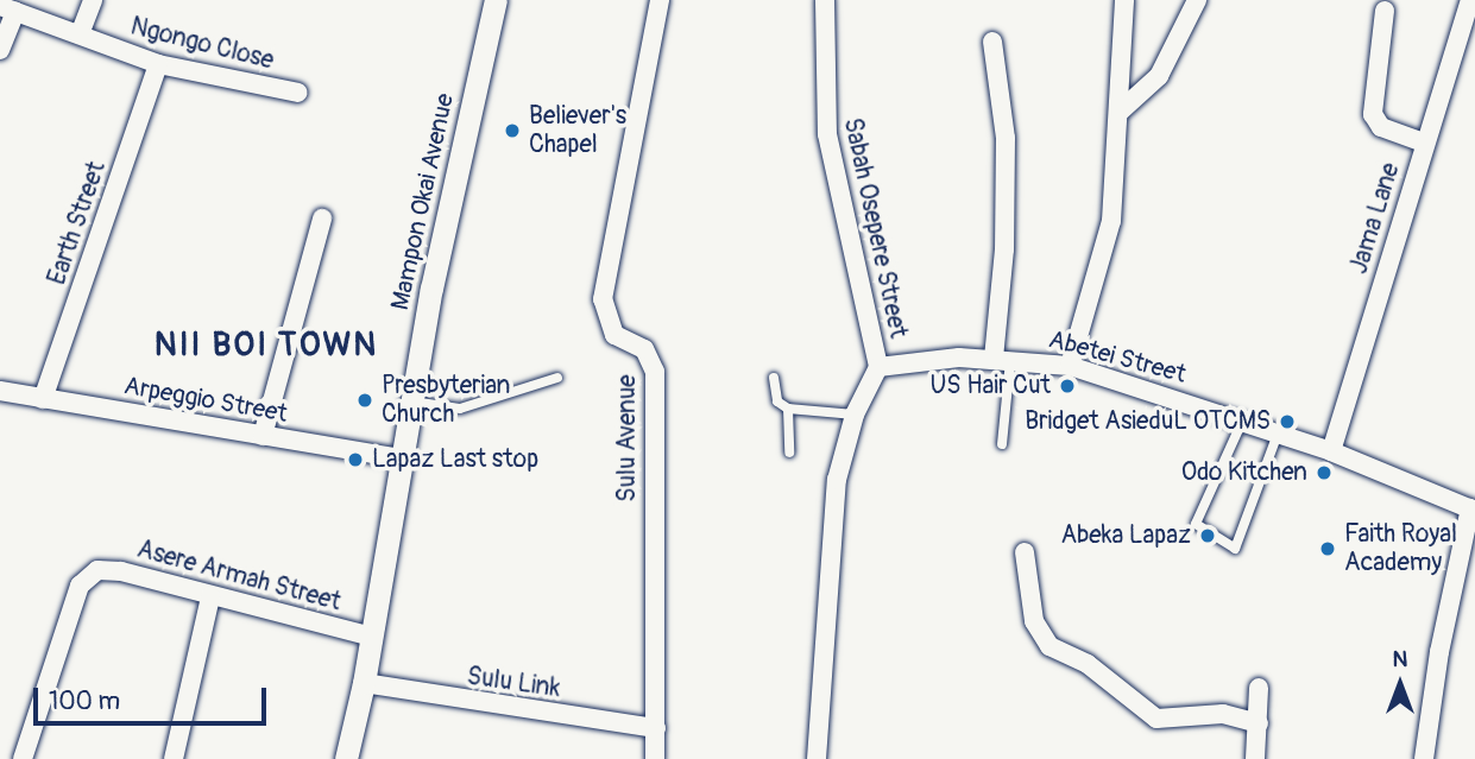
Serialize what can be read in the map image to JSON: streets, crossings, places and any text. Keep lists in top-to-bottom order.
{
  "streets": {
    "street": [
      "Ngongo Close",
      "Mampon Okai Avenue",
      "Jama Lane",
      "Earth Street",
      "Sabah Osepere Street",
      "Abetei Street",
      "Arpeggio Street",
      "Sulu Avenue",
      "Asere Armah Street",
      "Sulu Link"
    ]
  },
  "crossings": [
    ["Ngongo Close", "Earth Street"],
    ["Mampon Okai Avenue", "Arpeggio Street"],
    ["Mampon Okai Avenue", "Asere Armah Street"],
    ["Mampon Okai Avenue", "Sulu Link"],
    ["Jama Lane", "Abetei Street"],
    ["Earth Street", "Arpeggio Street"],
    ["Sabah Osepere Street", "Abetei Street"],
    ["Sulu Avenue", "Sulu Link"]
  ],
  "districts": ["NII BOI TOWN"],
  "places": [
    "Believer's Chapel",
    "US Hair Cut",
    "Presbyterian Church",
    "Bridget AsieduL OTCMS",
    "Lapaz Last stop",
    "Odo Kitchen",
    "Abeka Lapaz",
    "Faith Royal Academy"
  ],
  "scale_bar": "100 m",
  "north": "top"
}
